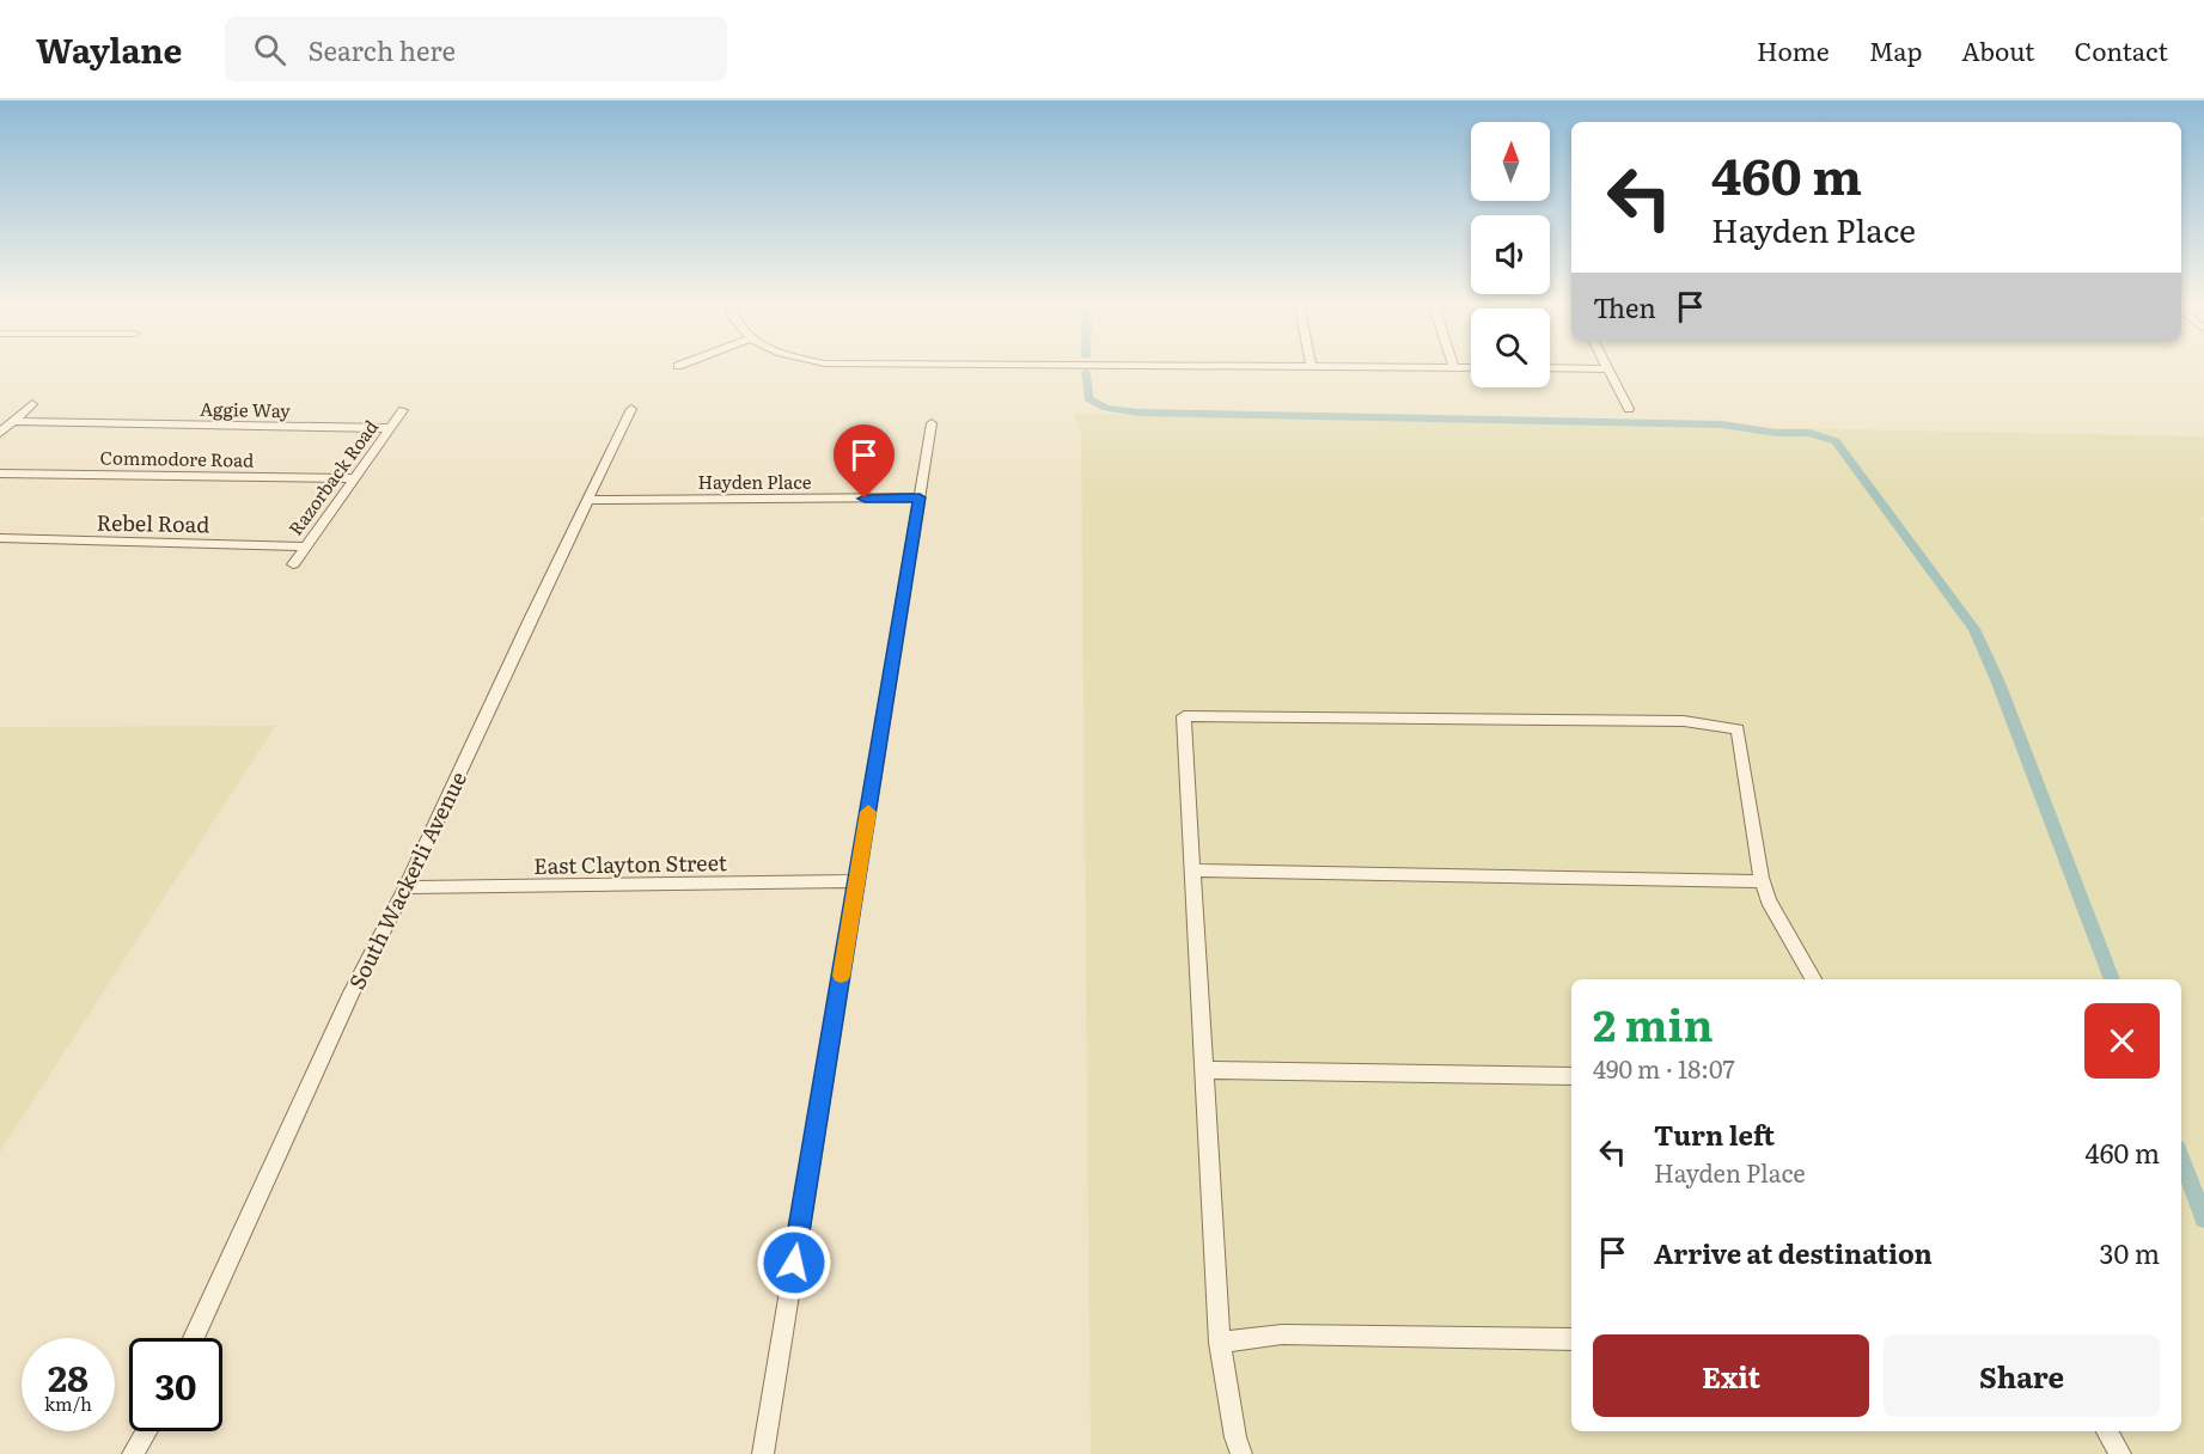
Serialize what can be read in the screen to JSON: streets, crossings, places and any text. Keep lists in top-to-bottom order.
{
  "streets": {
    "street": [
      "Aggie Way",
      "Commodore Road",
      "Razorback Road",
      "Hayden Place",
      "Rebel Road",
      "East Clayton Street",
      "South Wackerli Avenue"
    ]
  },
  "crossings": [
    ["Aggie Way", "Razorback Road"],
    ["Commodore Road", "Razorback Road"],
    ["Razorback Road", "Rebel Road"],
    ["Hayden Place", "South Wackerli Avenue"],
    ["East Clayton Street", "South Wackerli Avenue"]
  ],
  "north": "top",
  "page": {
    "header": "Waylane",
    "search": "Search here",
    "nav": [
      "Home",
      "Map",
      "About",
      "Contact"
    ],
    "turn": ["460 m", "Hayden Place"],
    "then": "Then",
    "heading": ["2 min", "490 m · 18:07"],
    "list": [
      {
        "name": "Turn left",
        "note": "Hayden Place",
        "value": "460 m"
      },
      {
        "name": "Arrive at destination",
        "value": "30 m"
      }
    ],
    "buttons": ["Exit", "Share"],
    "speed": "28 km/h",
    "limit": "30"
  }
}
